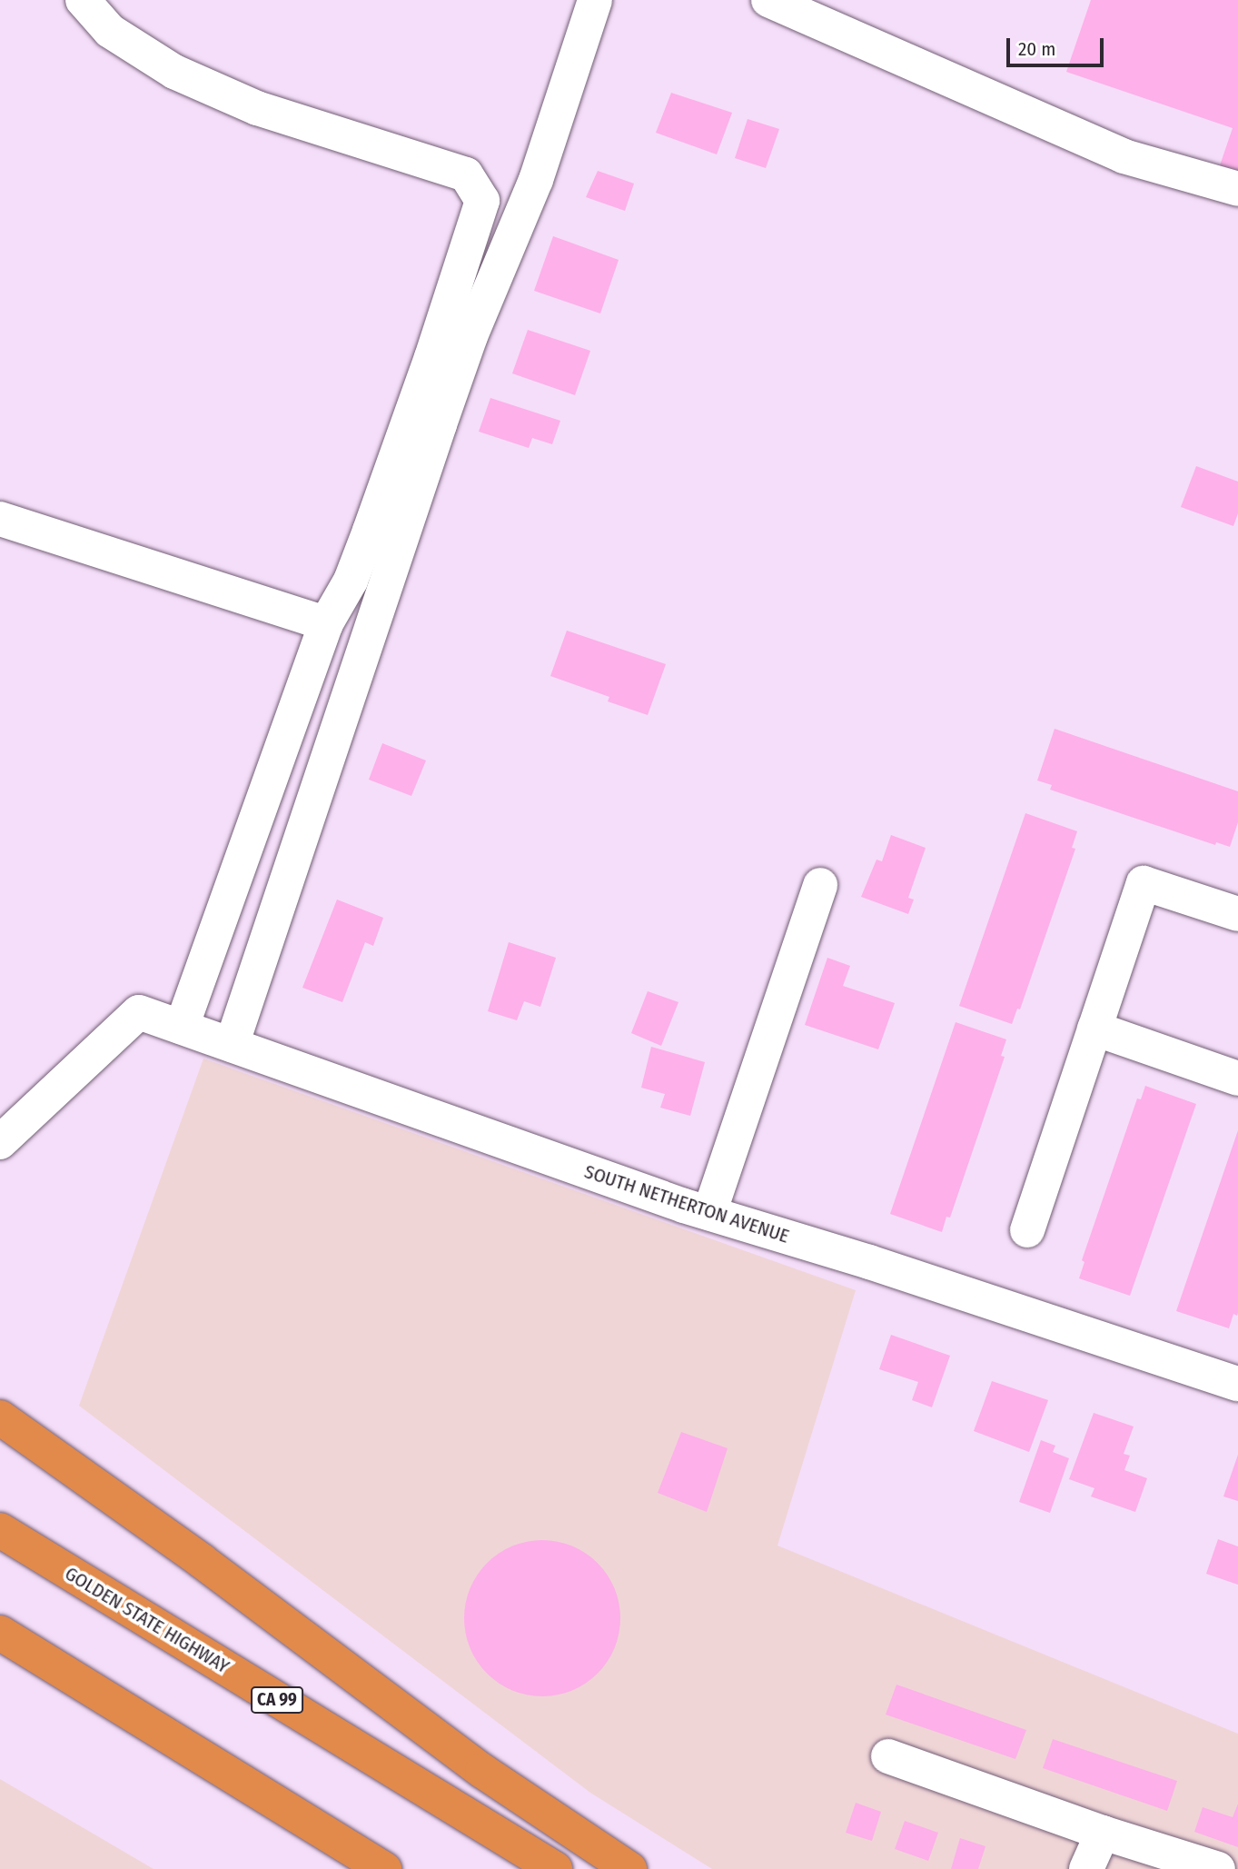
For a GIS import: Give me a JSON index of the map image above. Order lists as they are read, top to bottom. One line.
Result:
{"streets":{"highway":["GOLDEN STATE HIGHWAY","CA 99"],"street":["SOUTH NETHERTON AVENUE"]},"scale_bar":"20 m"}
